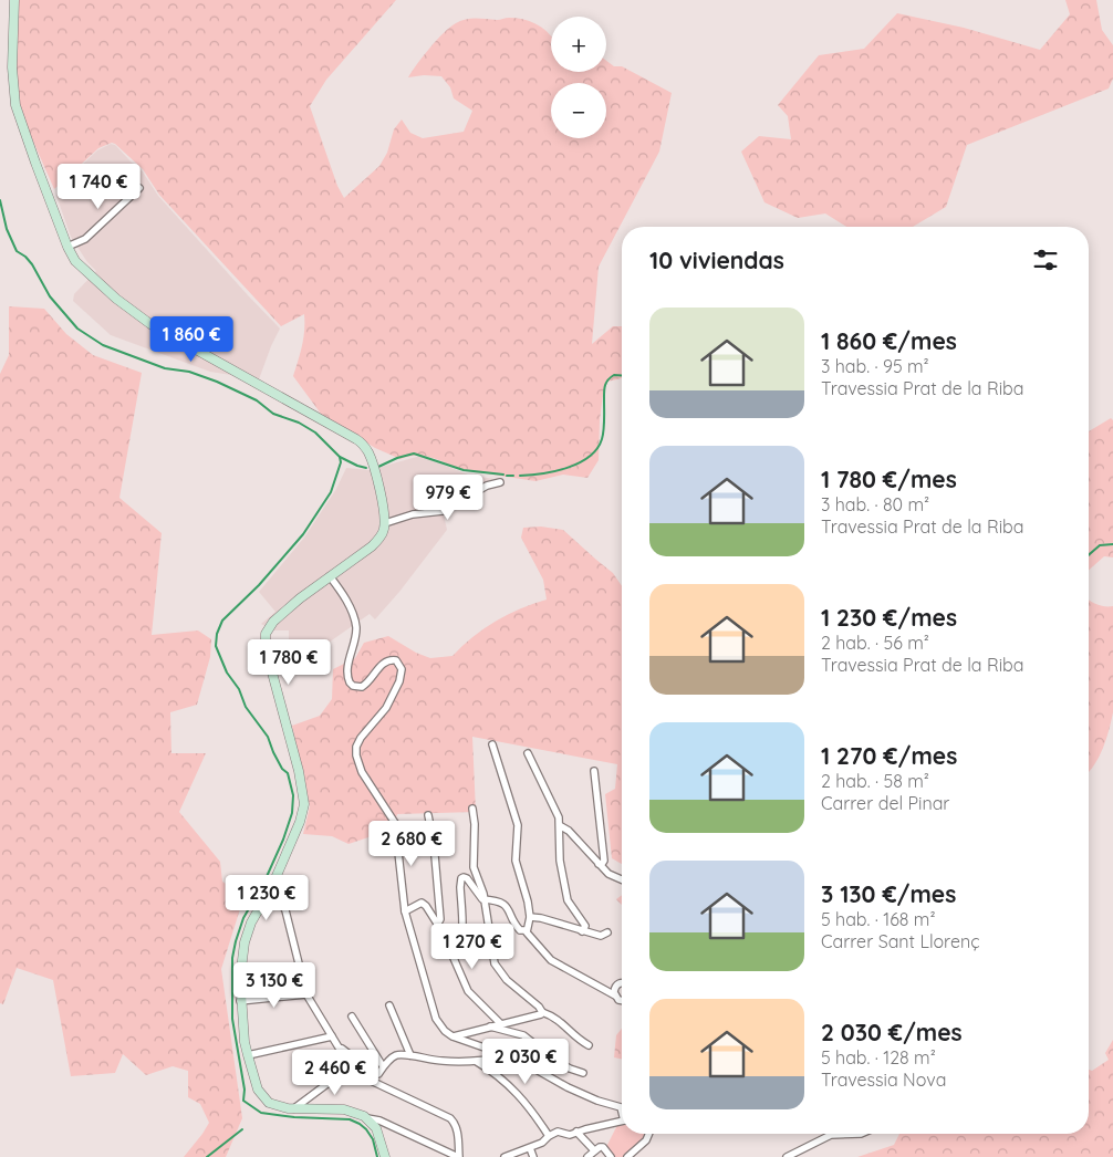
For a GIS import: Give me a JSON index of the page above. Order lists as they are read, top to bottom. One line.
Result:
{"page":{"map_buttons":["+","−"],"price":["1 740 €","1 860 €","979 €","1 780 €","2 680 €","1 230 €","1 270 €","3 130 €","2 030 €","2 460 €"],"heading":"10 viviendas","list":[{"name":"1 860 €/mes","note":"3 hab. · 95 m² · Travessia Prat de la Riba"},{"name":"1 780 €/mes","note":"3 hab. · 80 m² · Travessia Prat de la Riba"},{"name":"1 230 €/mes","note":"2 hab. · 56 m² · Travessia Prat de la Riba"},{"name":"1 270 €/mes","note":"2 hab. · 58 m² · Carrer del Pinar"},{"name":"3 130 €/mes","note":"5 hab. · 168 m² · Carrer Sant Llorenç"},{"name":"2 030 €/mes","note":"5 hab. · 128 m² · Travessia Nova"}]}}
